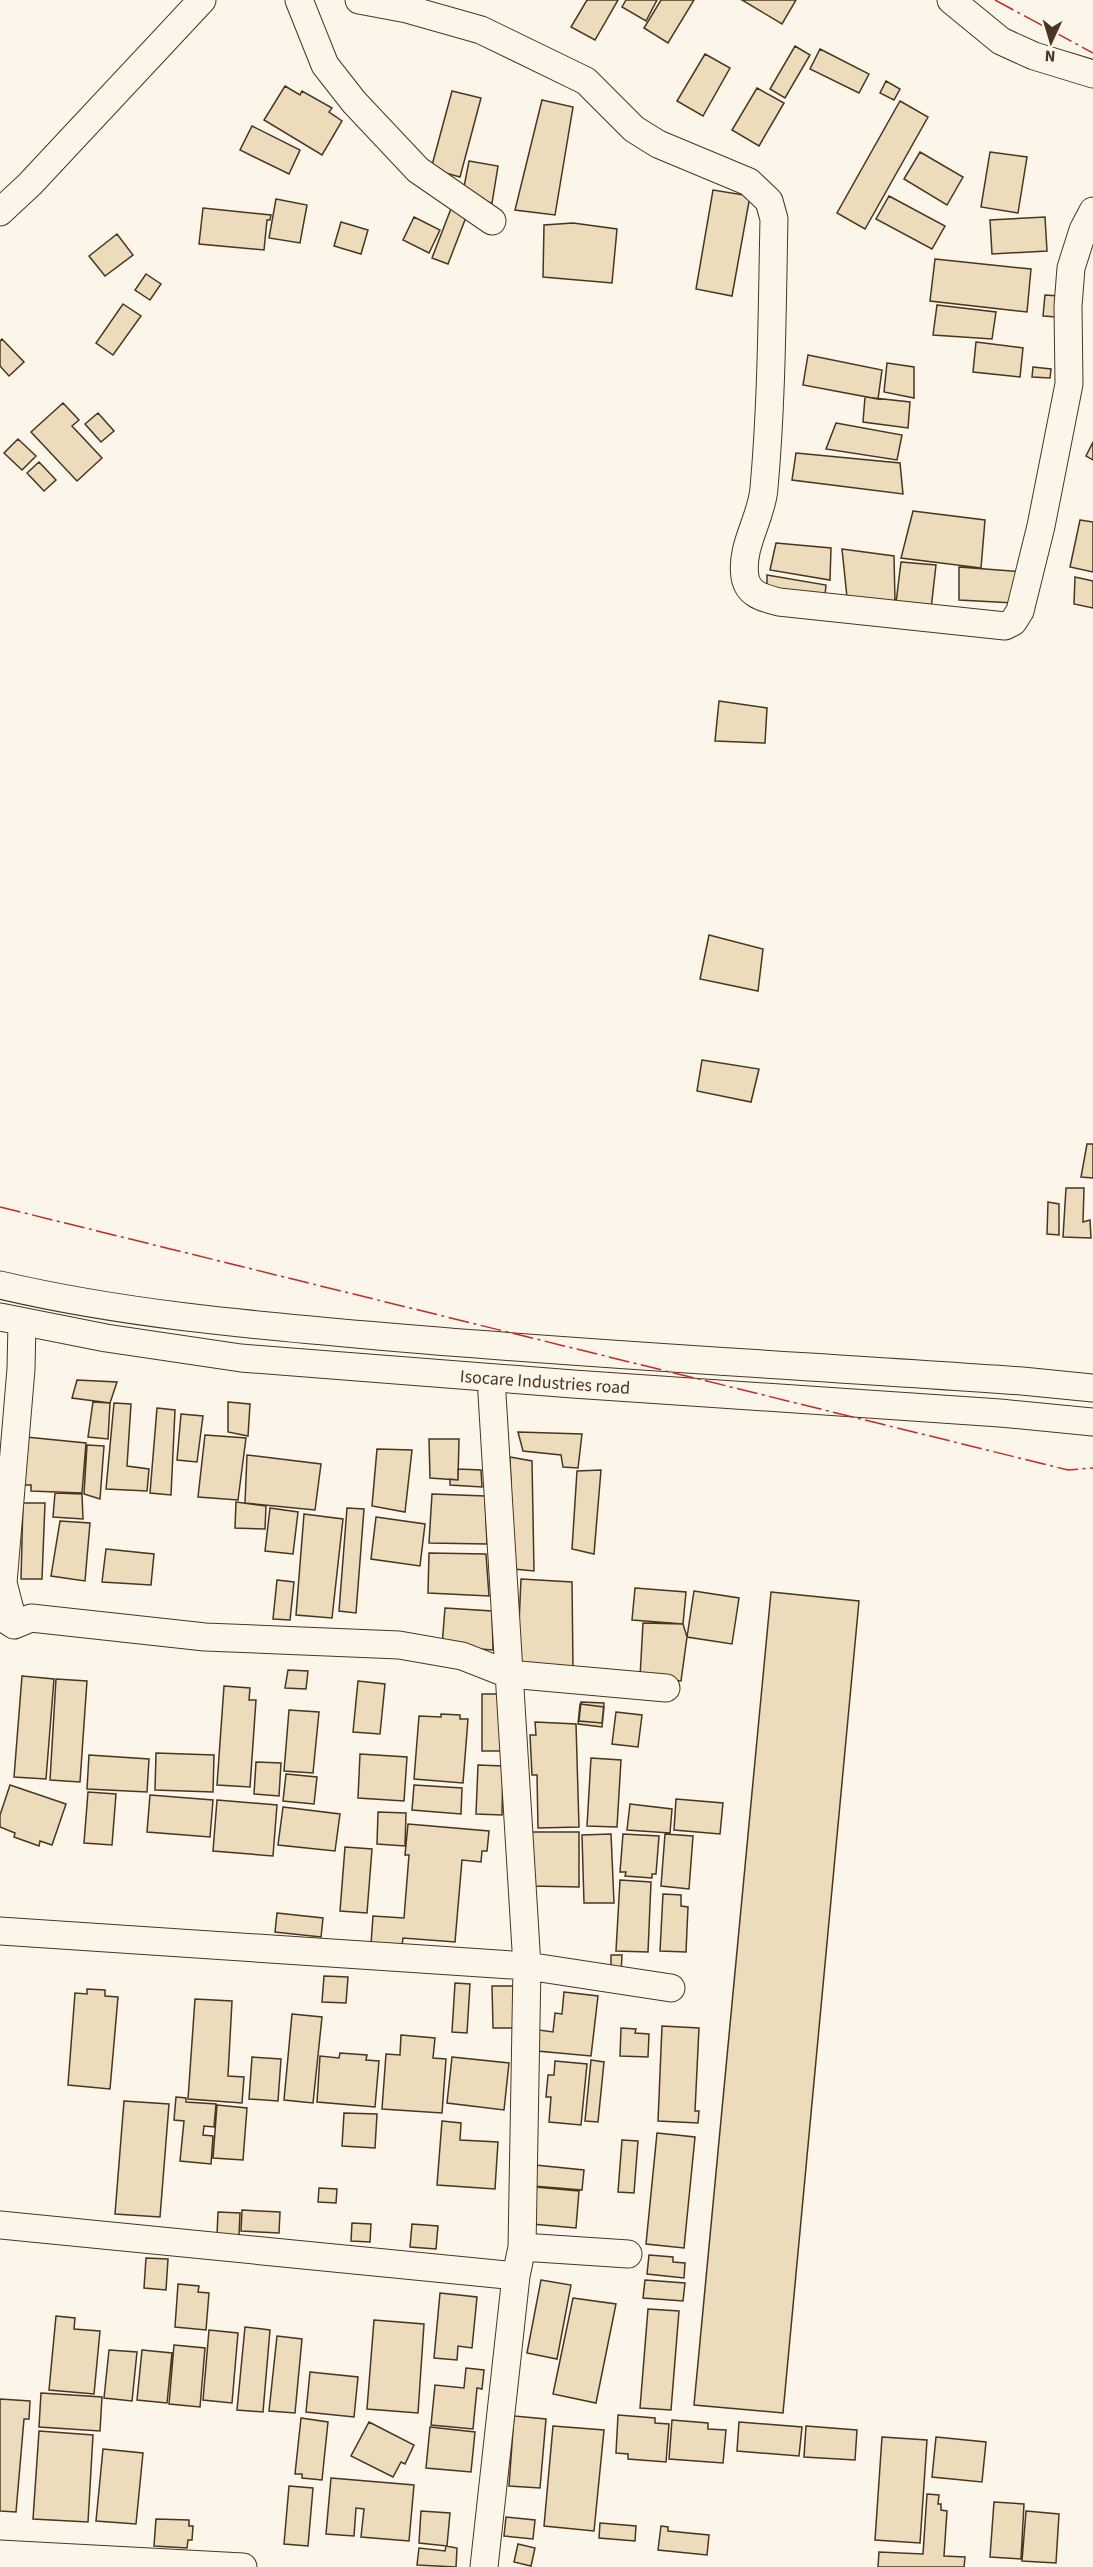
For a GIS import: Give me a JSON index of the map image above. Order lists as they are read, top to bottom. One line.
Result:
{"streets":{"street":["Isocare Industries road"]},"north":"bottom"}
